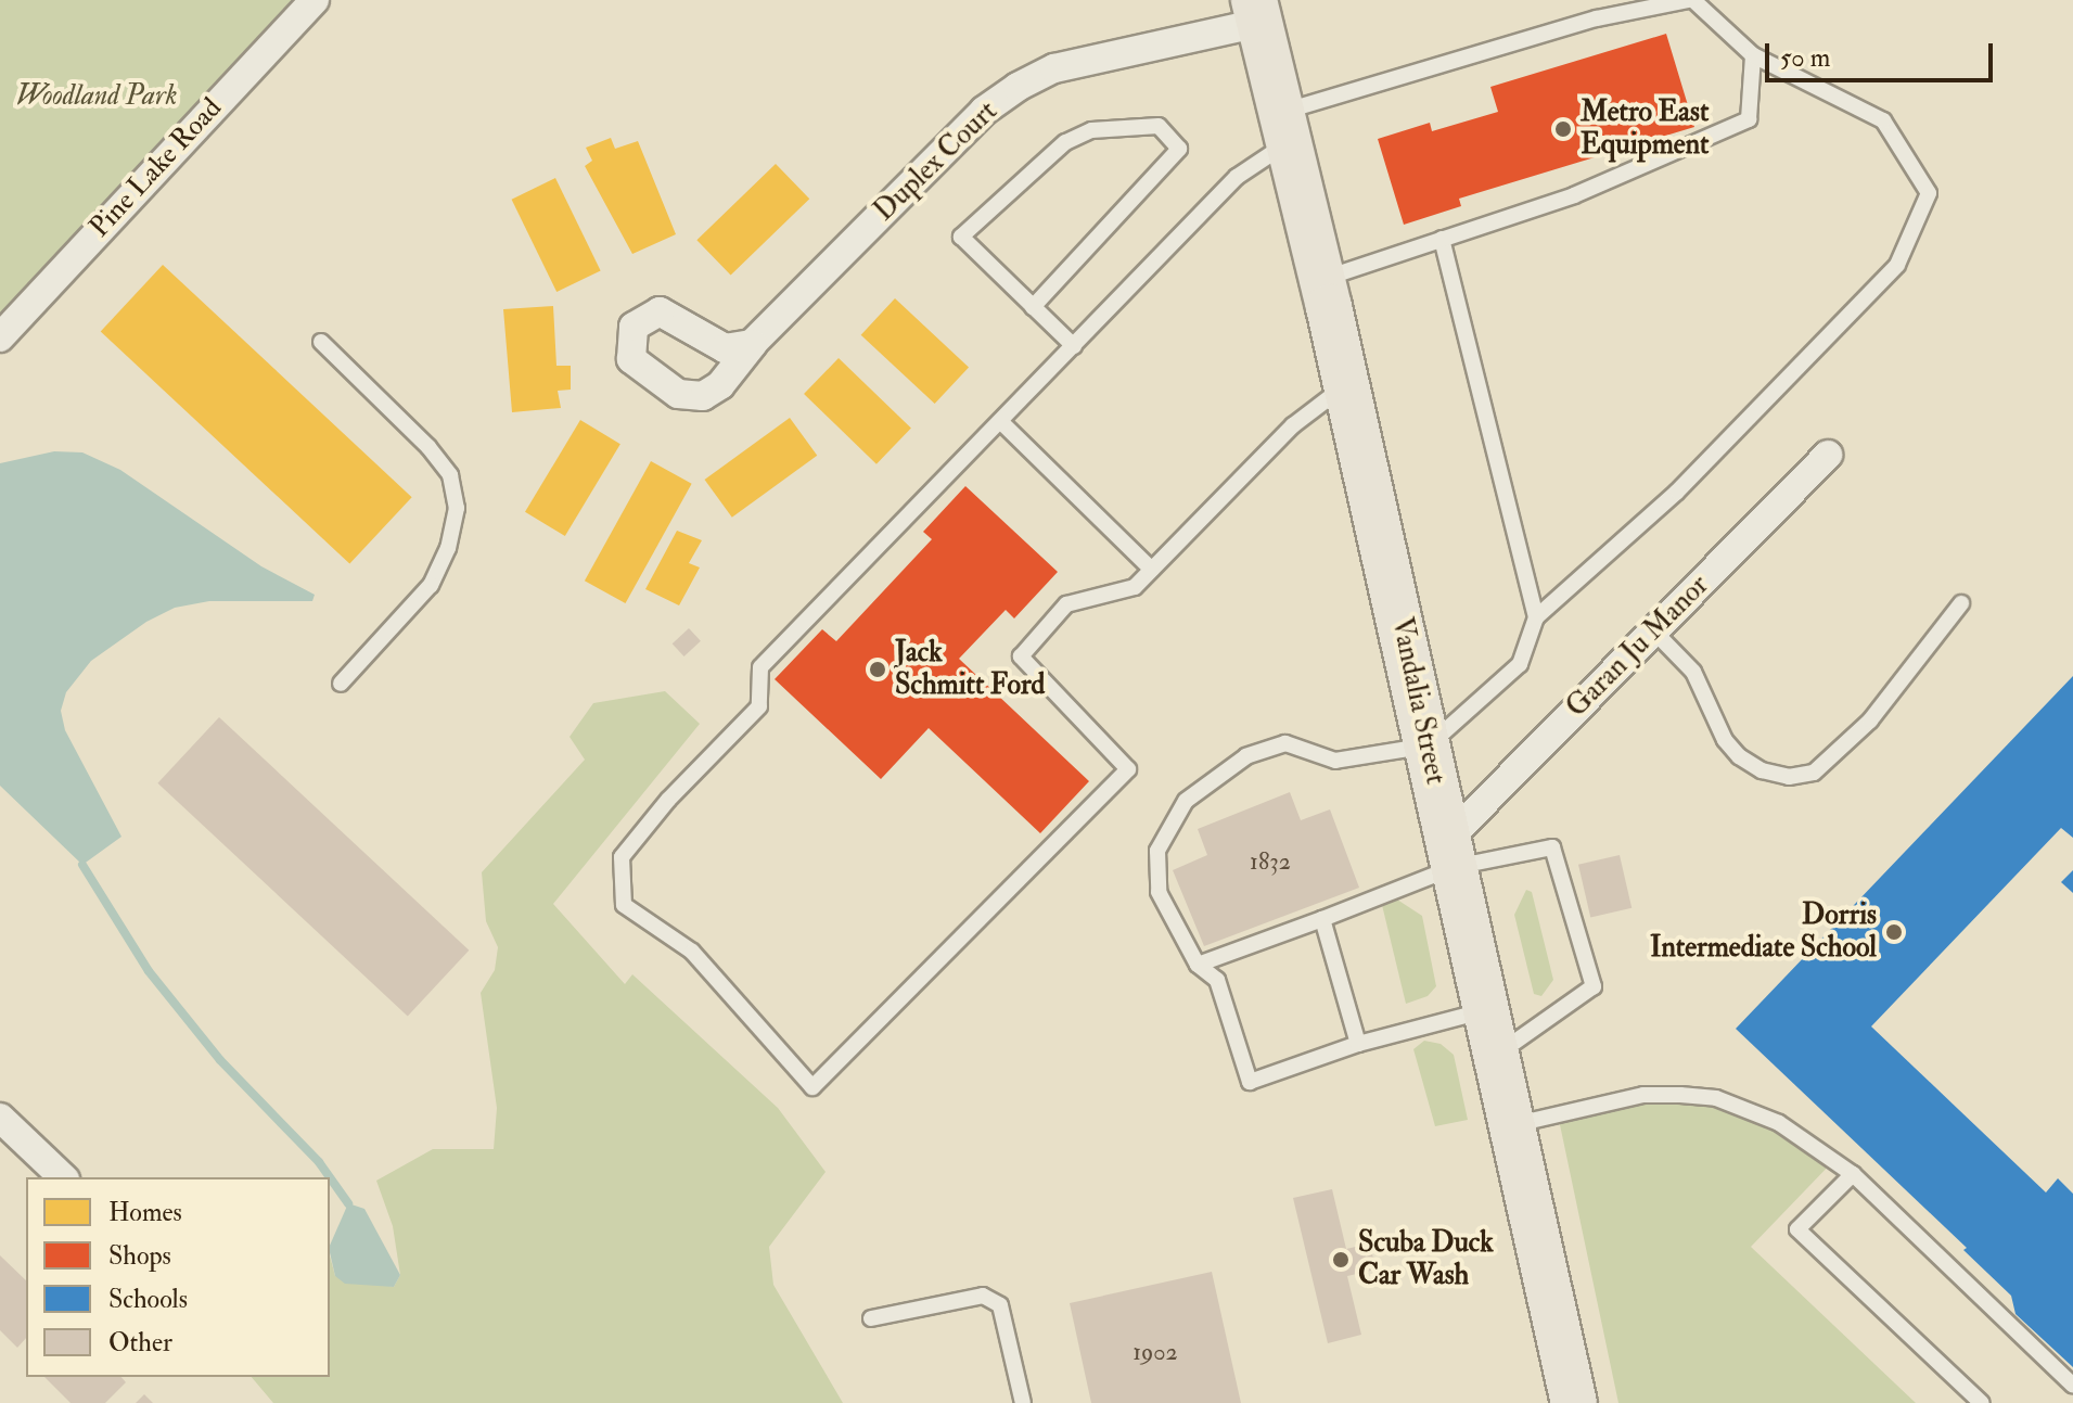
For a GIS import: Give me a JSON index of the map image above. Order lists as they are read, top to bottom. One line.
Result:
{"streets":{"main road":["Vandalia Street"],"street":["Duplex Court","Pine Lake Road","Garan Ju Manor"]},"crossings":[["Duplex Court","Vandalia Street"],["Garan Ju Manor","Vandalia Street"]],"parks":["Woodland Park"],"places":["Metro East Equipment","Jack Schmitt Ford","Dorris Intermediate School","Scuba Duck Car Wash"],"house_numbers":["1832","1902"],"legend":["Homes","Shops","Schools","Other"],"scale_bar":"50 m"}
